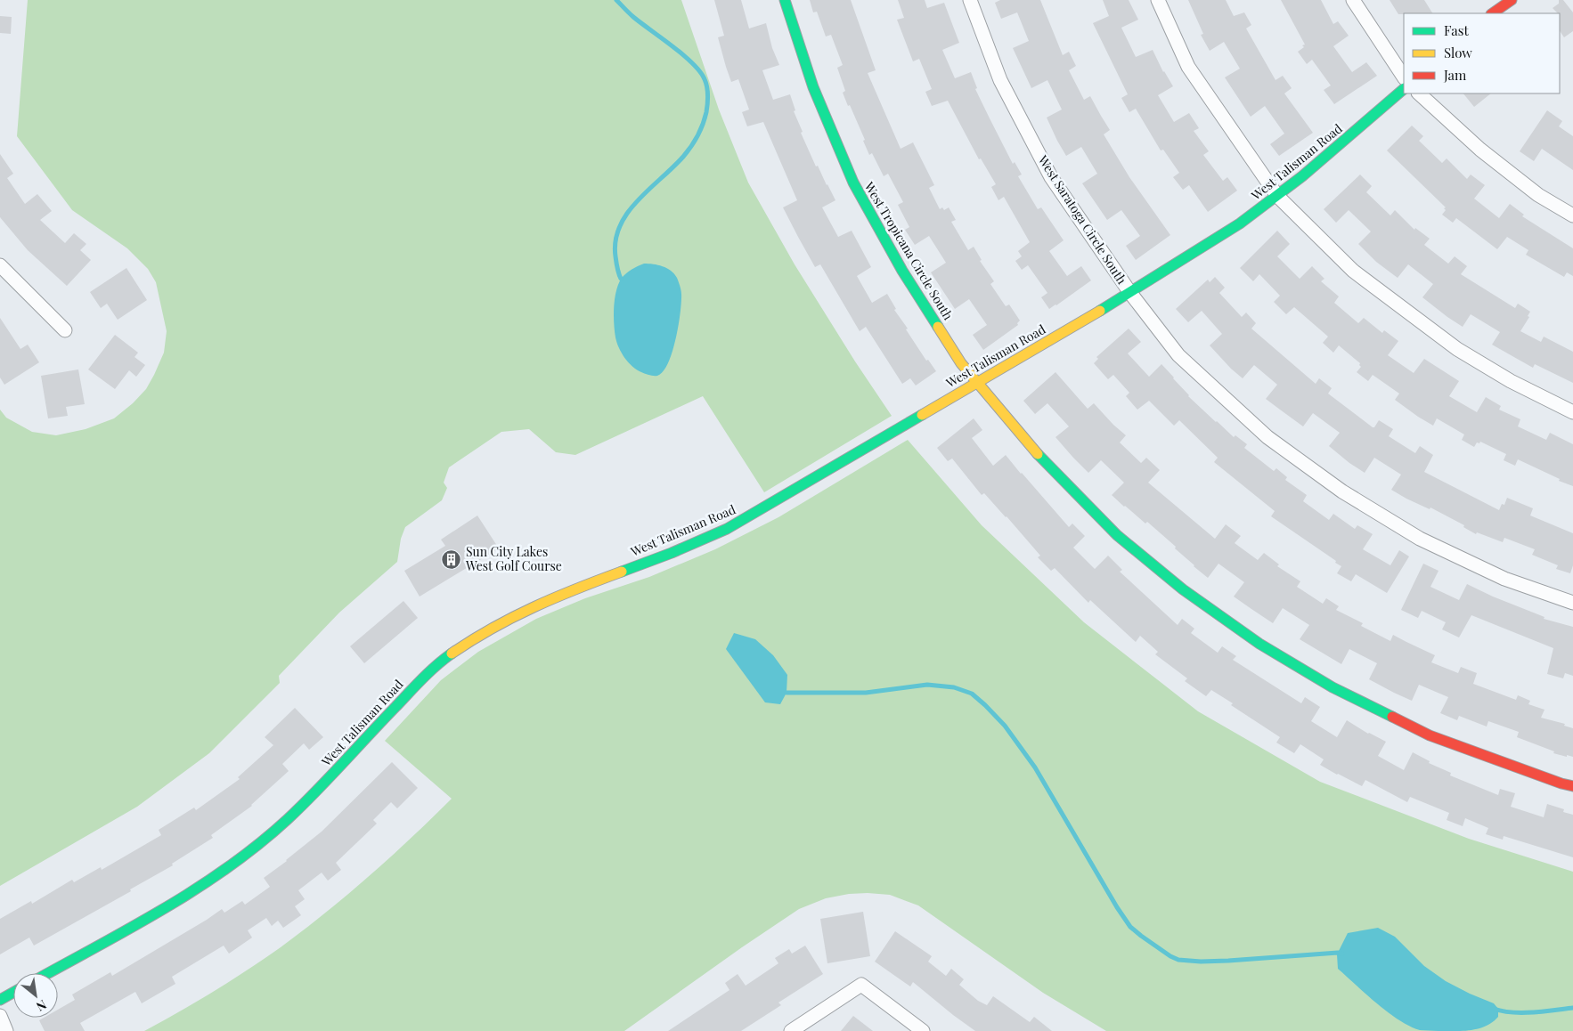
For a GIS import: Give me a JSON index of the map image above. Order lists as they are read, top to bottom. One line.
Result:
{"streets":{"street":["West Talisman Road","West Saratoga Circle South","West Tropicana Circle South"]},"crossings":[["West Talisman Road","West Saratoga Circle South"],["West Talisman Road","West Tropicana Circle South"]],"places":{"building":["Sun City Lakes West Golf Course"]},"legend":["Fast","Slow","Jam"],"north":"bottom right"}
